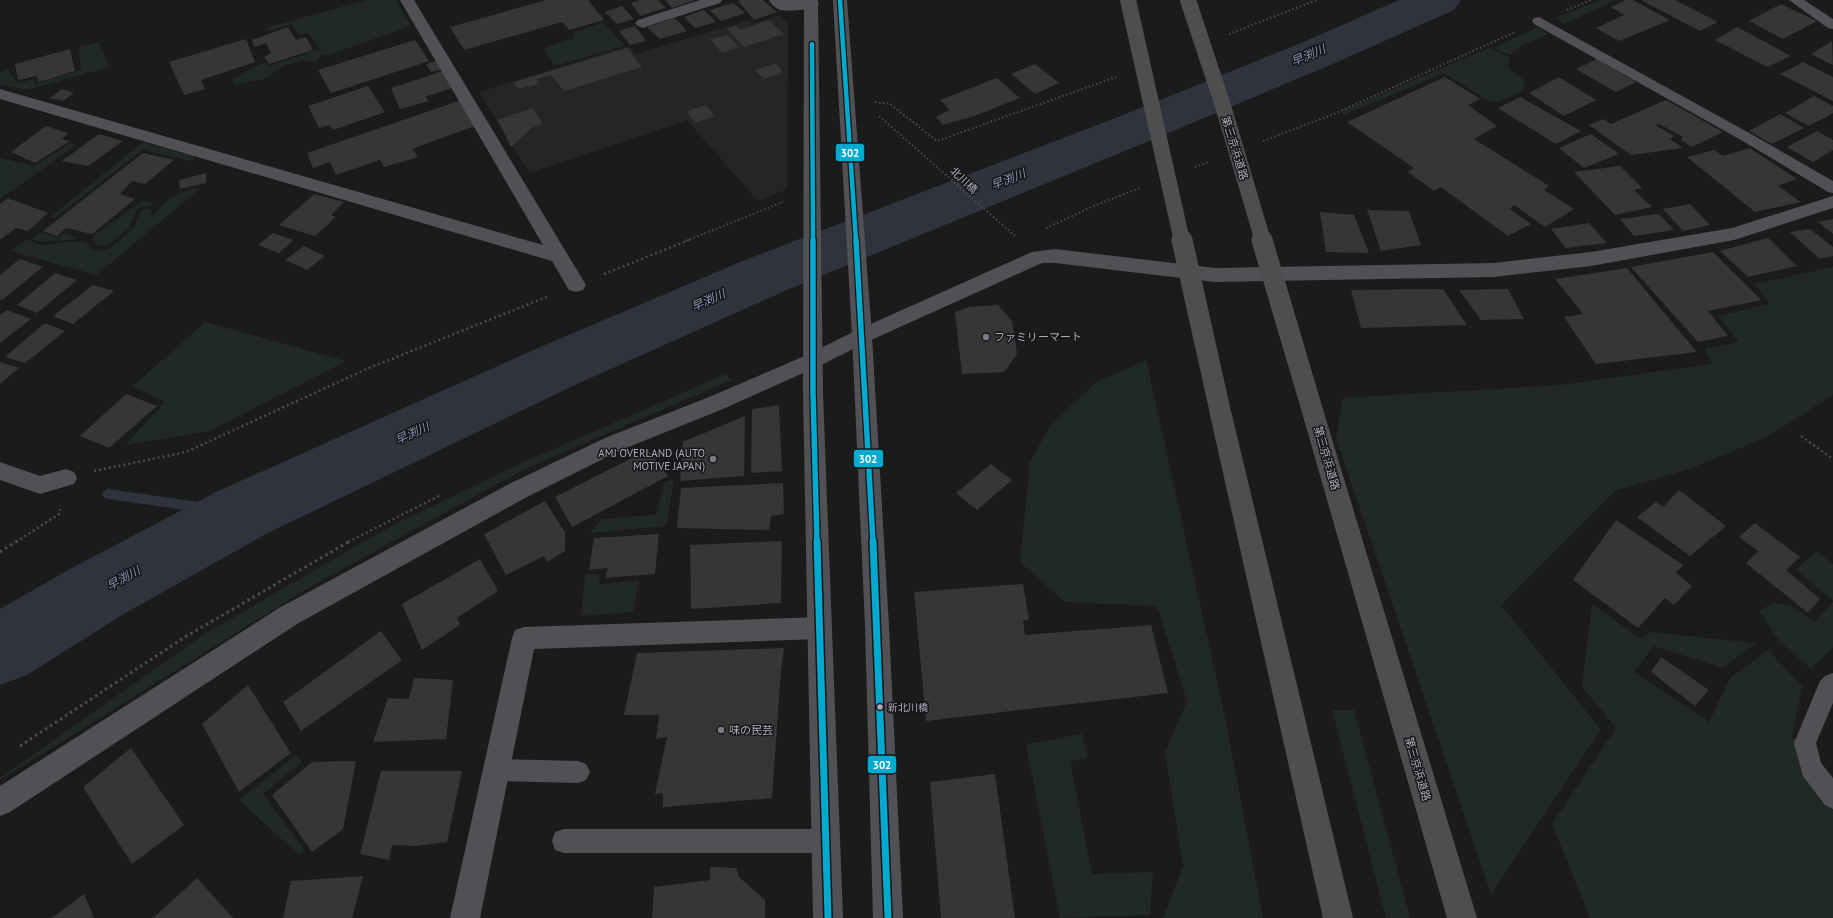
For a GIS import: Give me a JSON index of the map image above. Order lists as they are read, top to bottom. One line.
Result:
{"streets":{"highway":["第三京浜道路"],"path":["北川橋"]},"water":["早渕川"],"places":["ファミリーマート","AMJ OVERLAND (AUTO MOTIVE JAPAN)","新北川橋","味の民芸"],"lines":["transit line 302"]}
